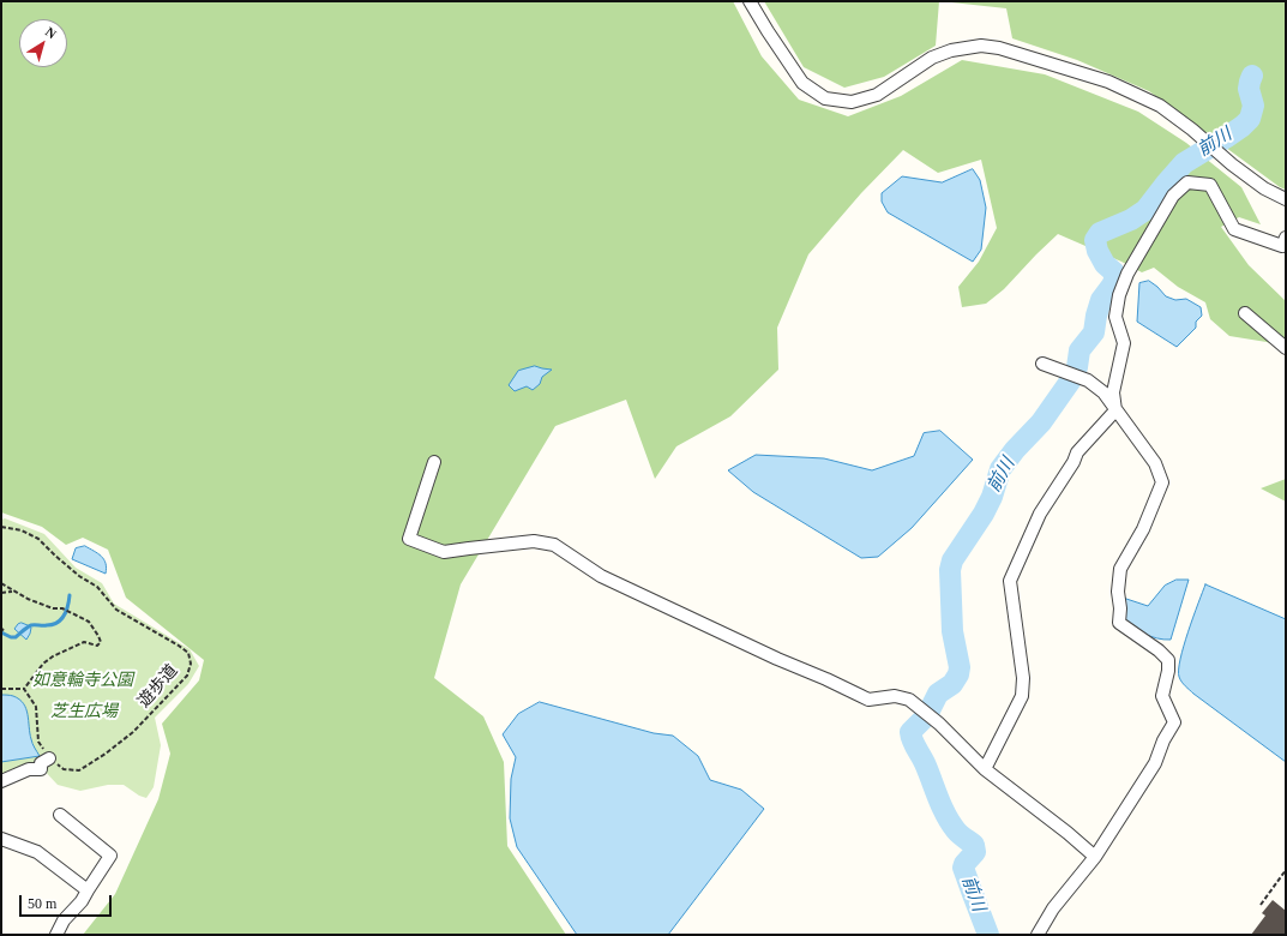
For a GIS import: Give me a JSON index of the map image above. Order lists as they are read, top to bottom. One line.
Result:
{"streets":{"path":["遊歩道"]},"water":["前川"],"parks":["如意輪寺公園","芝生広場"],"scale_bar":"50 m","north":"top right"}
